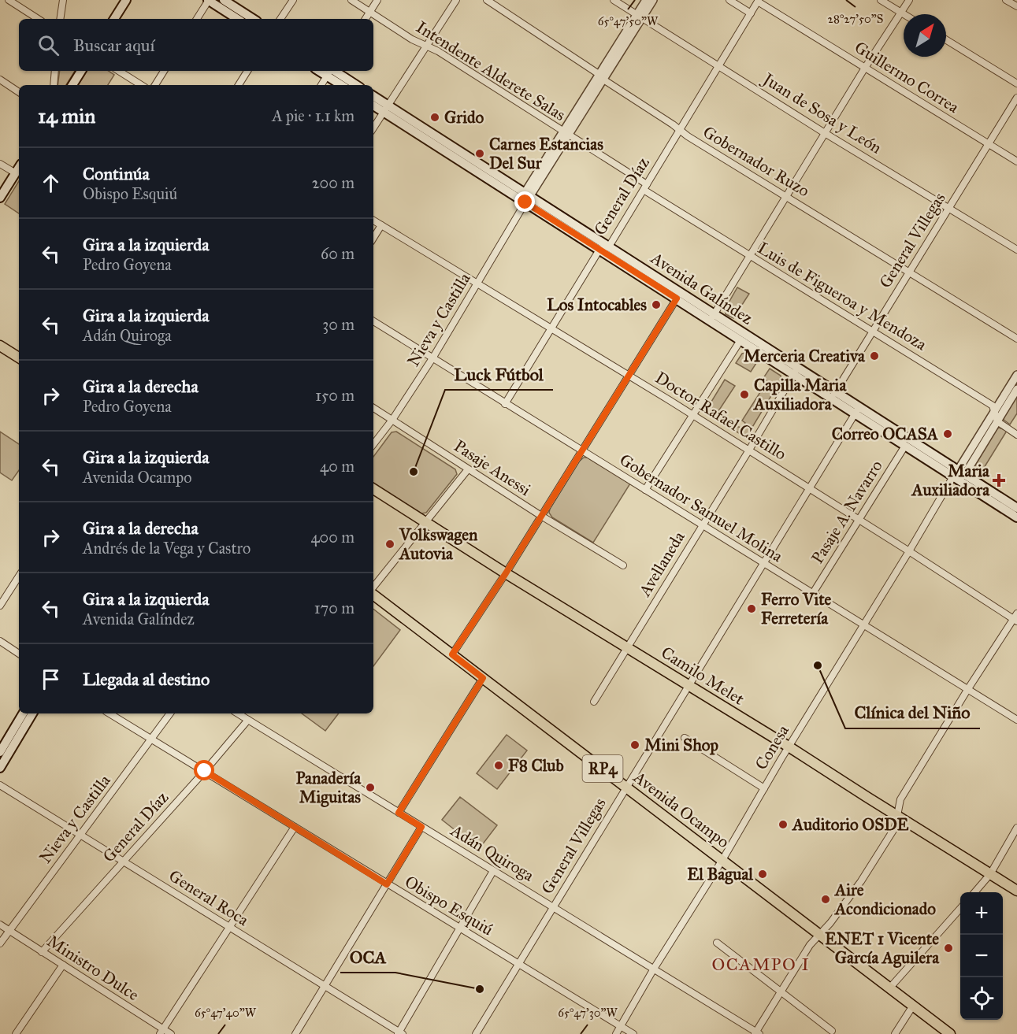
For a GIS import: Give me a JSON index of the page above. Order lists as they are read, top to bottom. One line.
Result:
{"streets":{"main road":["Avenida Galíndez","Camilo Melet","RP4","Avenida Ocampo"],"street":["Intendente Alderete Salas","Guillermo Correa","Juan de Sosa y León","Gobernador Ruzo","General Díaz","General Villegas","Luis de Figueroa y Mendoza","Nieva y Castilla","Doctor Rafael Castillo","Pasaje Anessi","Gobernador Samuel Molina","Pasaje A. Navarro","Avellaneda","Conesa","Adán Quiroga","General Roca","Obispo Esquiú","Ministro Dulce"]},"crossings":[["Intendente Alderete Salas","Luis de Figueroa y Mendoza"],["Guillermo Correa","General Díaz"],["Guillermo Correa","General Villegas"],["Juan de Sosa y León","General Díaz"],["Juan de Sosa y León","General Villegas"],["Gobernador Ruzo","General Díaz"],["Gobernador Ruzo","General Villegas"],["General Díaz","Avenida Galíndez"],["General Díaz","Luis de Figueroa y Mendoza"],["General Díaz","Doctor Rafael Castillo"],["General Díaz","Gobernador Samuel Molina"],["General Díaz","Adán Quiroga"],["General Díaz","General Roca"],["General Díaz","Obispo Esquiú"],["General Díaz","Ministro Dulce"],["General Villegas","Avenida Galíndez"],["General Villegas","Luis de Figueroa y Mendoza"],["General Villegas","Doctor Rafael Castillo"],["General Villegas","Gobernador Samuel Molina"],["General Villegas","Camilo Melet"],["General Villegas","Avenida Ocampo"],["General Villegas","Adán Quiroga"],["General Villegas","Obispo Esquiú"],["Avenida Galíndez","Nieva y Castilla"],["Avenida Galíndez","Pasaje A. Navarro"],["Avenida Galíndez","Avellaneda"],["Avenida Galíndez","Conesa"],["Nieva y Castilla","Doctor Rafael Castillo"],["Nieva y Castilla","Pasaje Anessi"],["Nieva y Castilla","Gobernador Samuel Molina"],["Nieva y Castilla","General Roca"],["Nieva y Castilla","Obispo Esquiú"],["Nieva y Castilla","Ministro Dulce"],["Doctor Rafael Castillo","Pasaje A. Navarro"],["Doctor Rafael Castillo","Avellaneda"],["Doctor Rafael Castillo","Conesa"],["Gobernador Samuel Molina","Pasaje A. Navarro"],["Gobernador Samuel Molina","Avellaneda"],["Gobernador Samuel Molina","Conesa"],["Avellaneda","Camilo Melet"],["Camilo Melet","Conesa"],["Conesa","Avenida Ocampo"],["Conesa","Adán Quiroga"],["Conesa","Obispo Esquiú"]],"districts":["OCAMPO I"],"places":{"other":["Grido","Carnes Estancias Del Sur","Los Intocables","Merceria Creativa","Capilla Maria Auxiliadora","Correo OCASA","Luck Fútbol","Volkswagen Autovia","Ferro Vite Ferretería","Clínica del Niño","Mini Shop","F8 Club","Panadería Miguitas","Auditorio OSDE","El Bagual","Aire Acondicionado","ENET 1 Vicente García Aguilera","OCA"],"health":["Maria Auxiliadora"]},"north":"top right","page":{"search":"Buscar aquí","heading":["14 min","A pie · 1.1 km"],"list":[["Continúa","Obispo Esquiú","200 m"],["Gira a la izquierda","Pedro Goyena","60 m"],["Gira a la izquierda","Adán Quiroga","30 m"],["Gira a la derecha","Pedro Goyena","150 m"],["Gira a la izquierda","Avenida Ocampo","40 m"],["Gira a la derecha","Andrés de la Vega y Castro","400 m"],["Gira a la izquierda","Avenida Galíndez","170 m"],"Llegada al destino"],"map_buttons":["+","−"]},"coordinates":["28°27'50\"S","65°47'50\"W","65°47'40\"W","65°47'30\"W"]}
